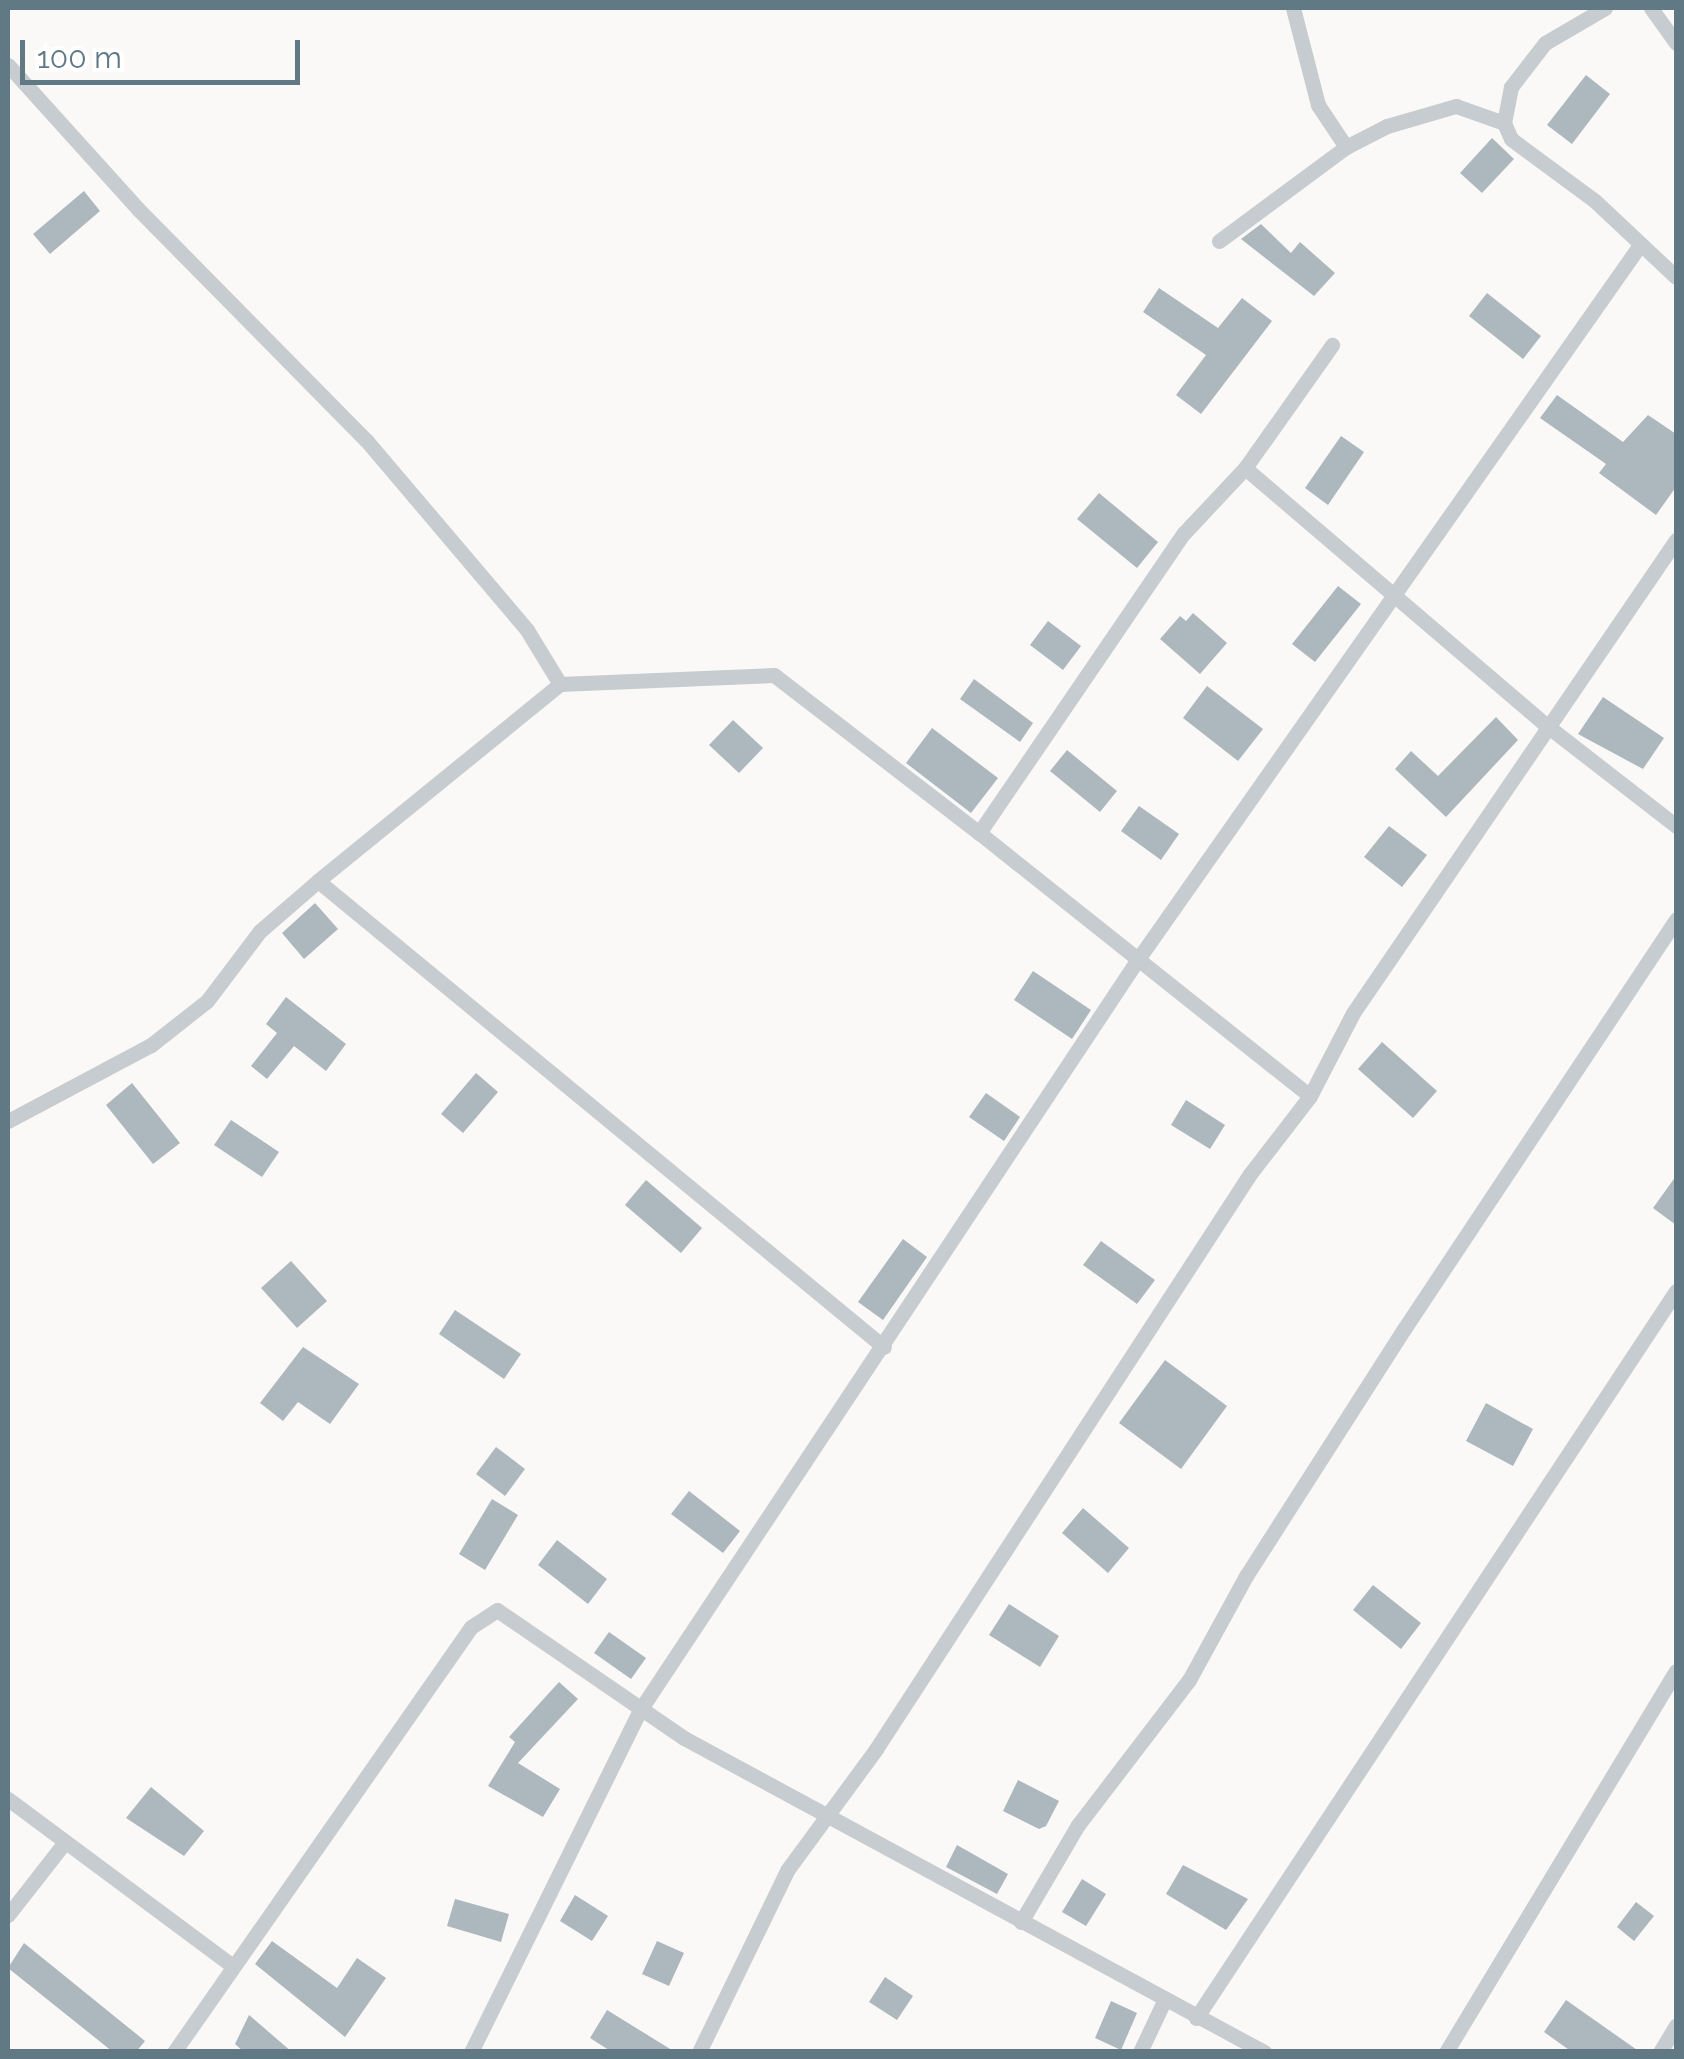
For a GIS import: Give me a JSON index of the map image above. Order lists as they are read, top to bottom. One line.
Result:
{"scale_bar":"100 m"}
